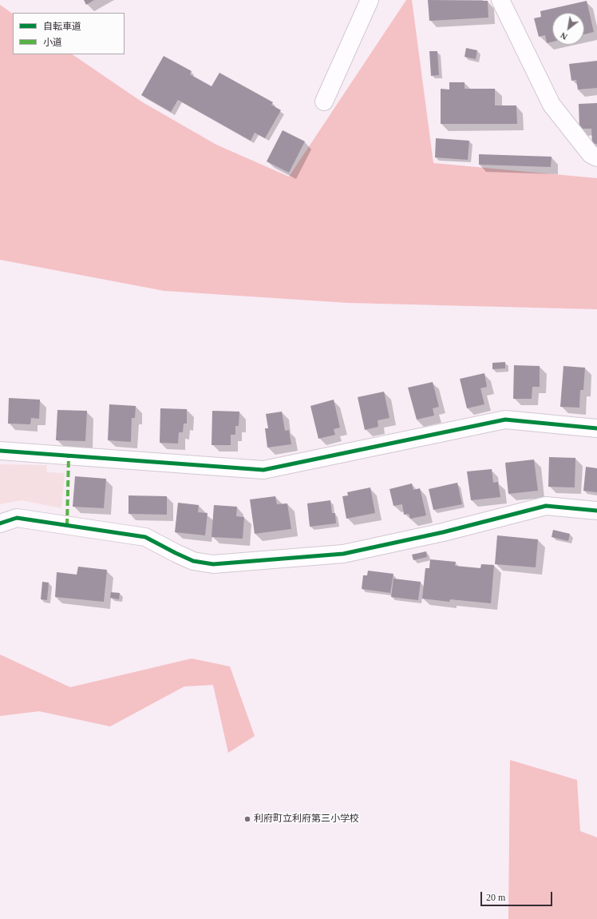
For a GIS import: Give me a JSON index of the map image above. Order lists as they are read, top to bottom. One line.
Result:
{"places":["利府町立利府第三小学校"],"legend":["自転車道","小道"],"scale_bar":"20 m","north":"bottom left"}
